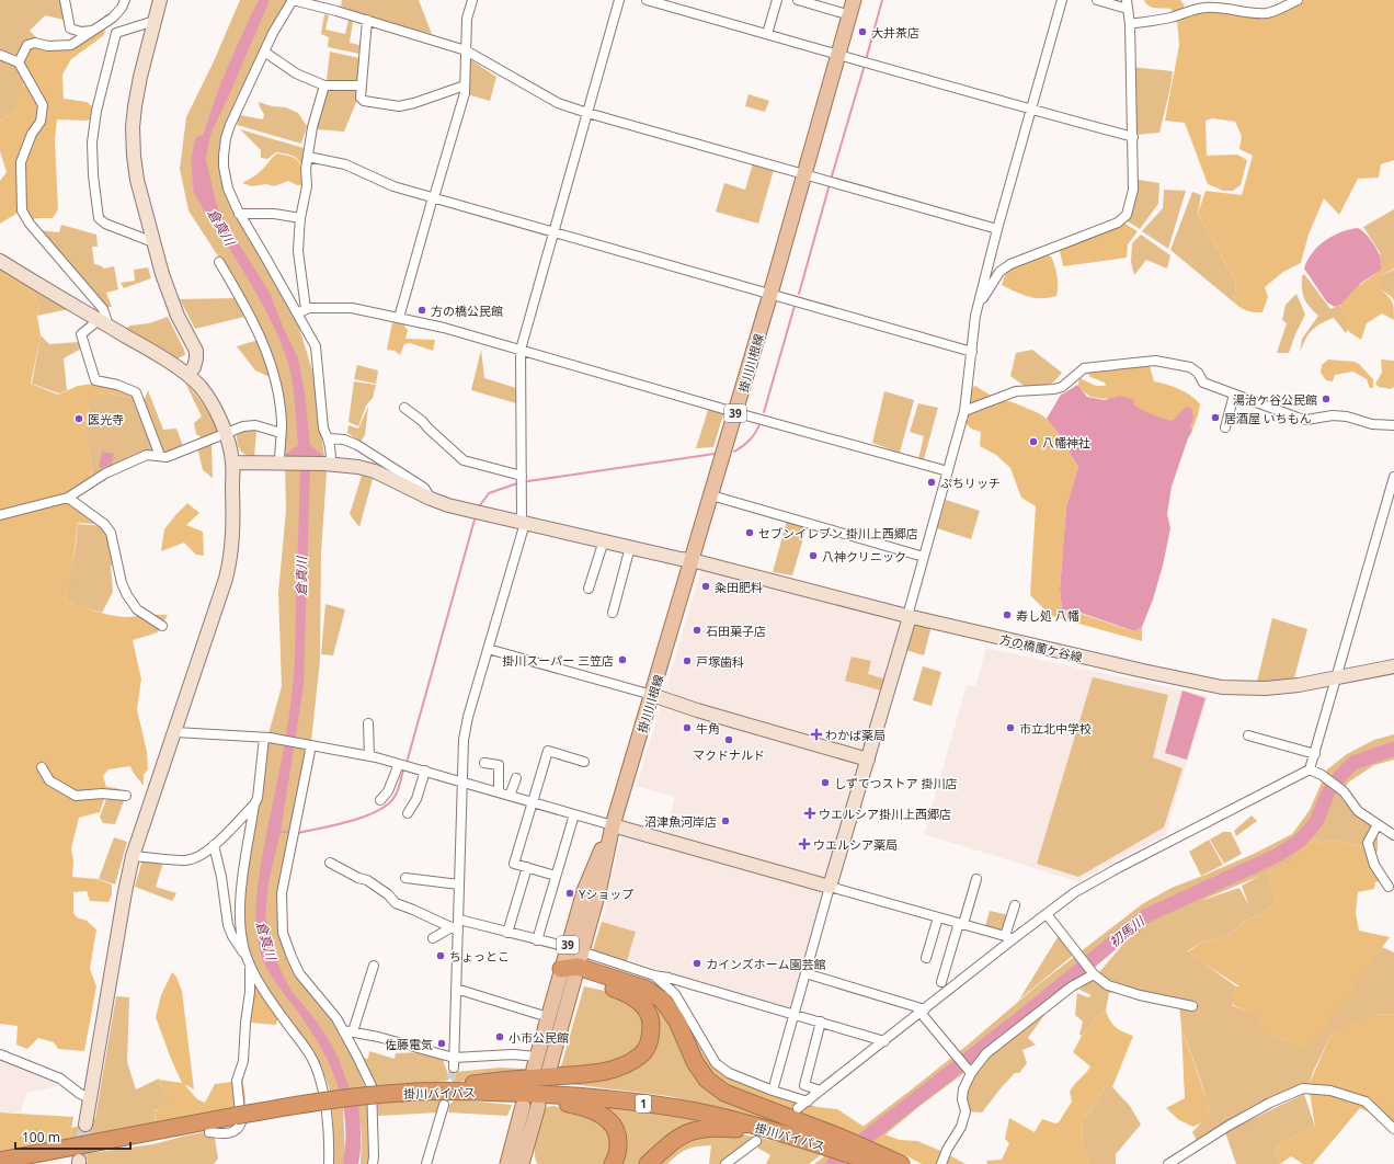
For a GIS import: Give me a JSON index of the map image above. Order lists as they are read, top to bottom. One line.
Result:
{"streets":{"highway":["掛川バイパス","1"],"main road":["掛川川根線","39"],"street":["方の橋薗ケ谷線"]},"crossings":[["掛川川根線","方の橋薗ケ谷線"]],"water":["倉真川","初馬川"],"places":{"other":["大井茶店","方の橋公民館","湯治ケ谷公民館","居酒屋 いちもん","医光寺","八幡神社","ぷちリッチ","セブンイレブン 掛川上西郷店","八神クリニック","粂田肥料","寿し処 八幡","石田菓子店","掛川スーパー 三笠店","戸塚歯科","牛角","市立北中学校","マクドナルド","しずてつストア 掛川店","沼津魚河岸店","Yショップ","ちょっとこ","カインズホーム園芸館","小市公民館","佐藤電気"],"health":["わかば薬局","ウエルシア掛川上西郷店","ウエルシア薬局"]},"scale_bar":"100 m"}
